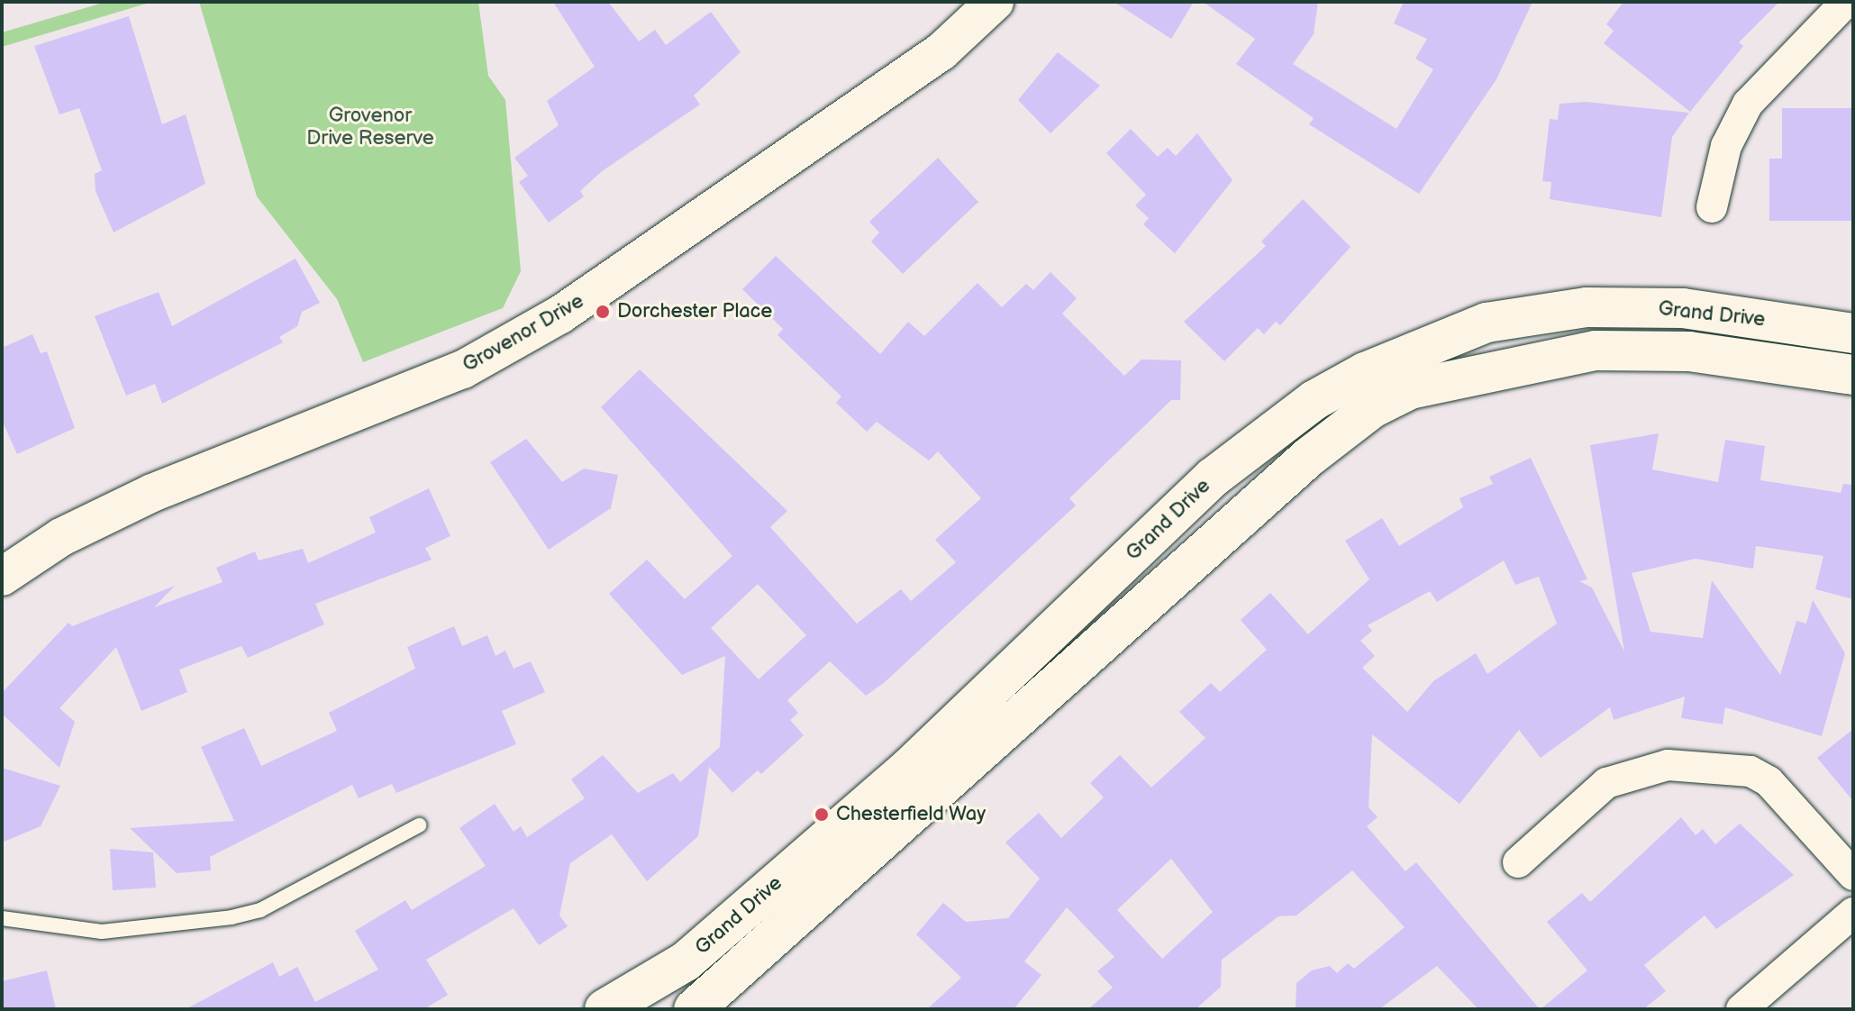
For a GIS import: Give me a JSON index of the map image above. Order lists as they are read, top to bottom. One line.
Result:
{"streets":{"main road":["Grand Drive"],"street":["Grovenor Drive"]},"parks":["Grovenor Drive Reserve"],"places":["Dorchester Place","Chesterfield Way"]}
